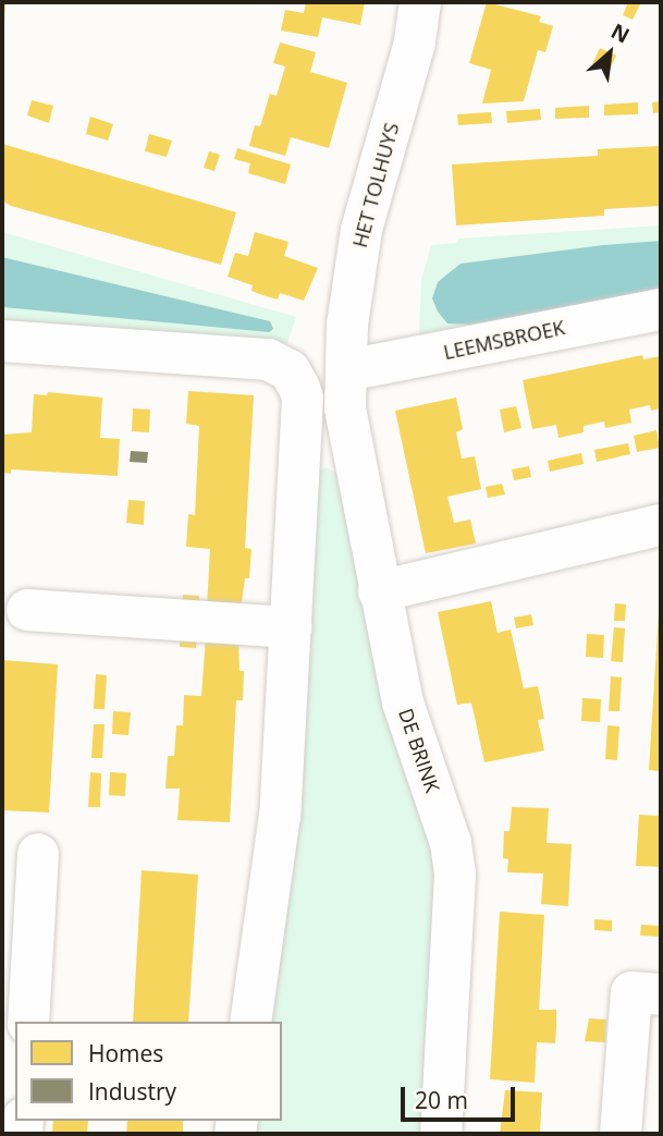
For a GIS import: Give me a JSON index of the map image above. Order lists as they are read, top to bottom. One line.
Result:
{"streets":{"street":["HET TOLHUYS","LEEMSBROEK","DE BRINK"]},"crossings":[["HET TOLHUYS","LEEMSBROEK"],["HET TOLHUYS","DE BRINK"],["LEEMSBROEK","DE BRINK"]],"legend":["Homes","Industry"],"scale_bar":"20 m","north":"top right"}
